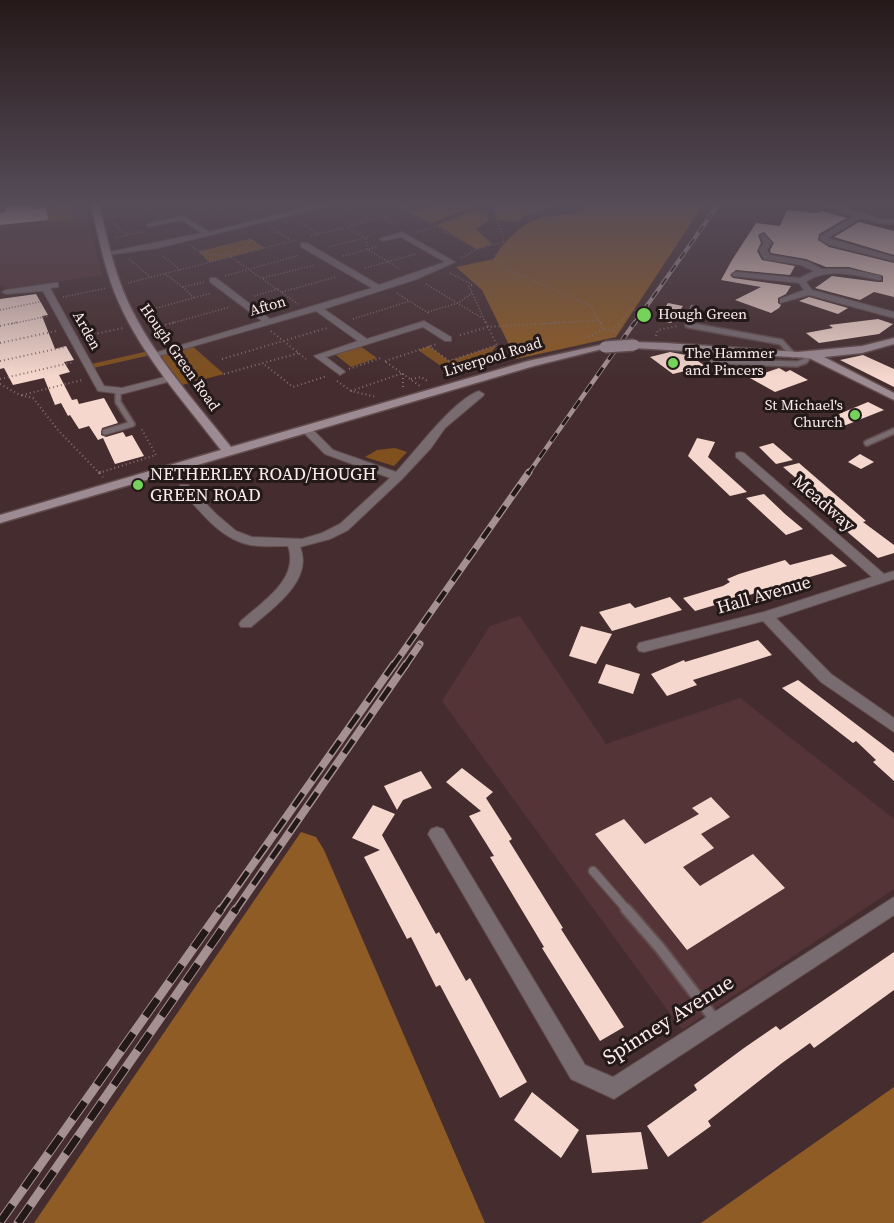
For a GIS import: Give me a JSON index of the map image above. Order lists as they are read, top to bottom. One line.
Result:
{"streets":{"main road":["Hough Green Road","Liverpool Road"],"street":["Afton","Arden","Meadway","Hall Avenue","Spinney Avenue"]},"crossings":[["Afton","Hough Green Road"],["Hough Green Road","Liverpool Road"],["Meadway","Hall Avenue"]],"places":["Hough Green","The Hammer and Pincers","St Michael's Church","NETHERLEY ROAD/HOUGH GREEN ROAD"]}
